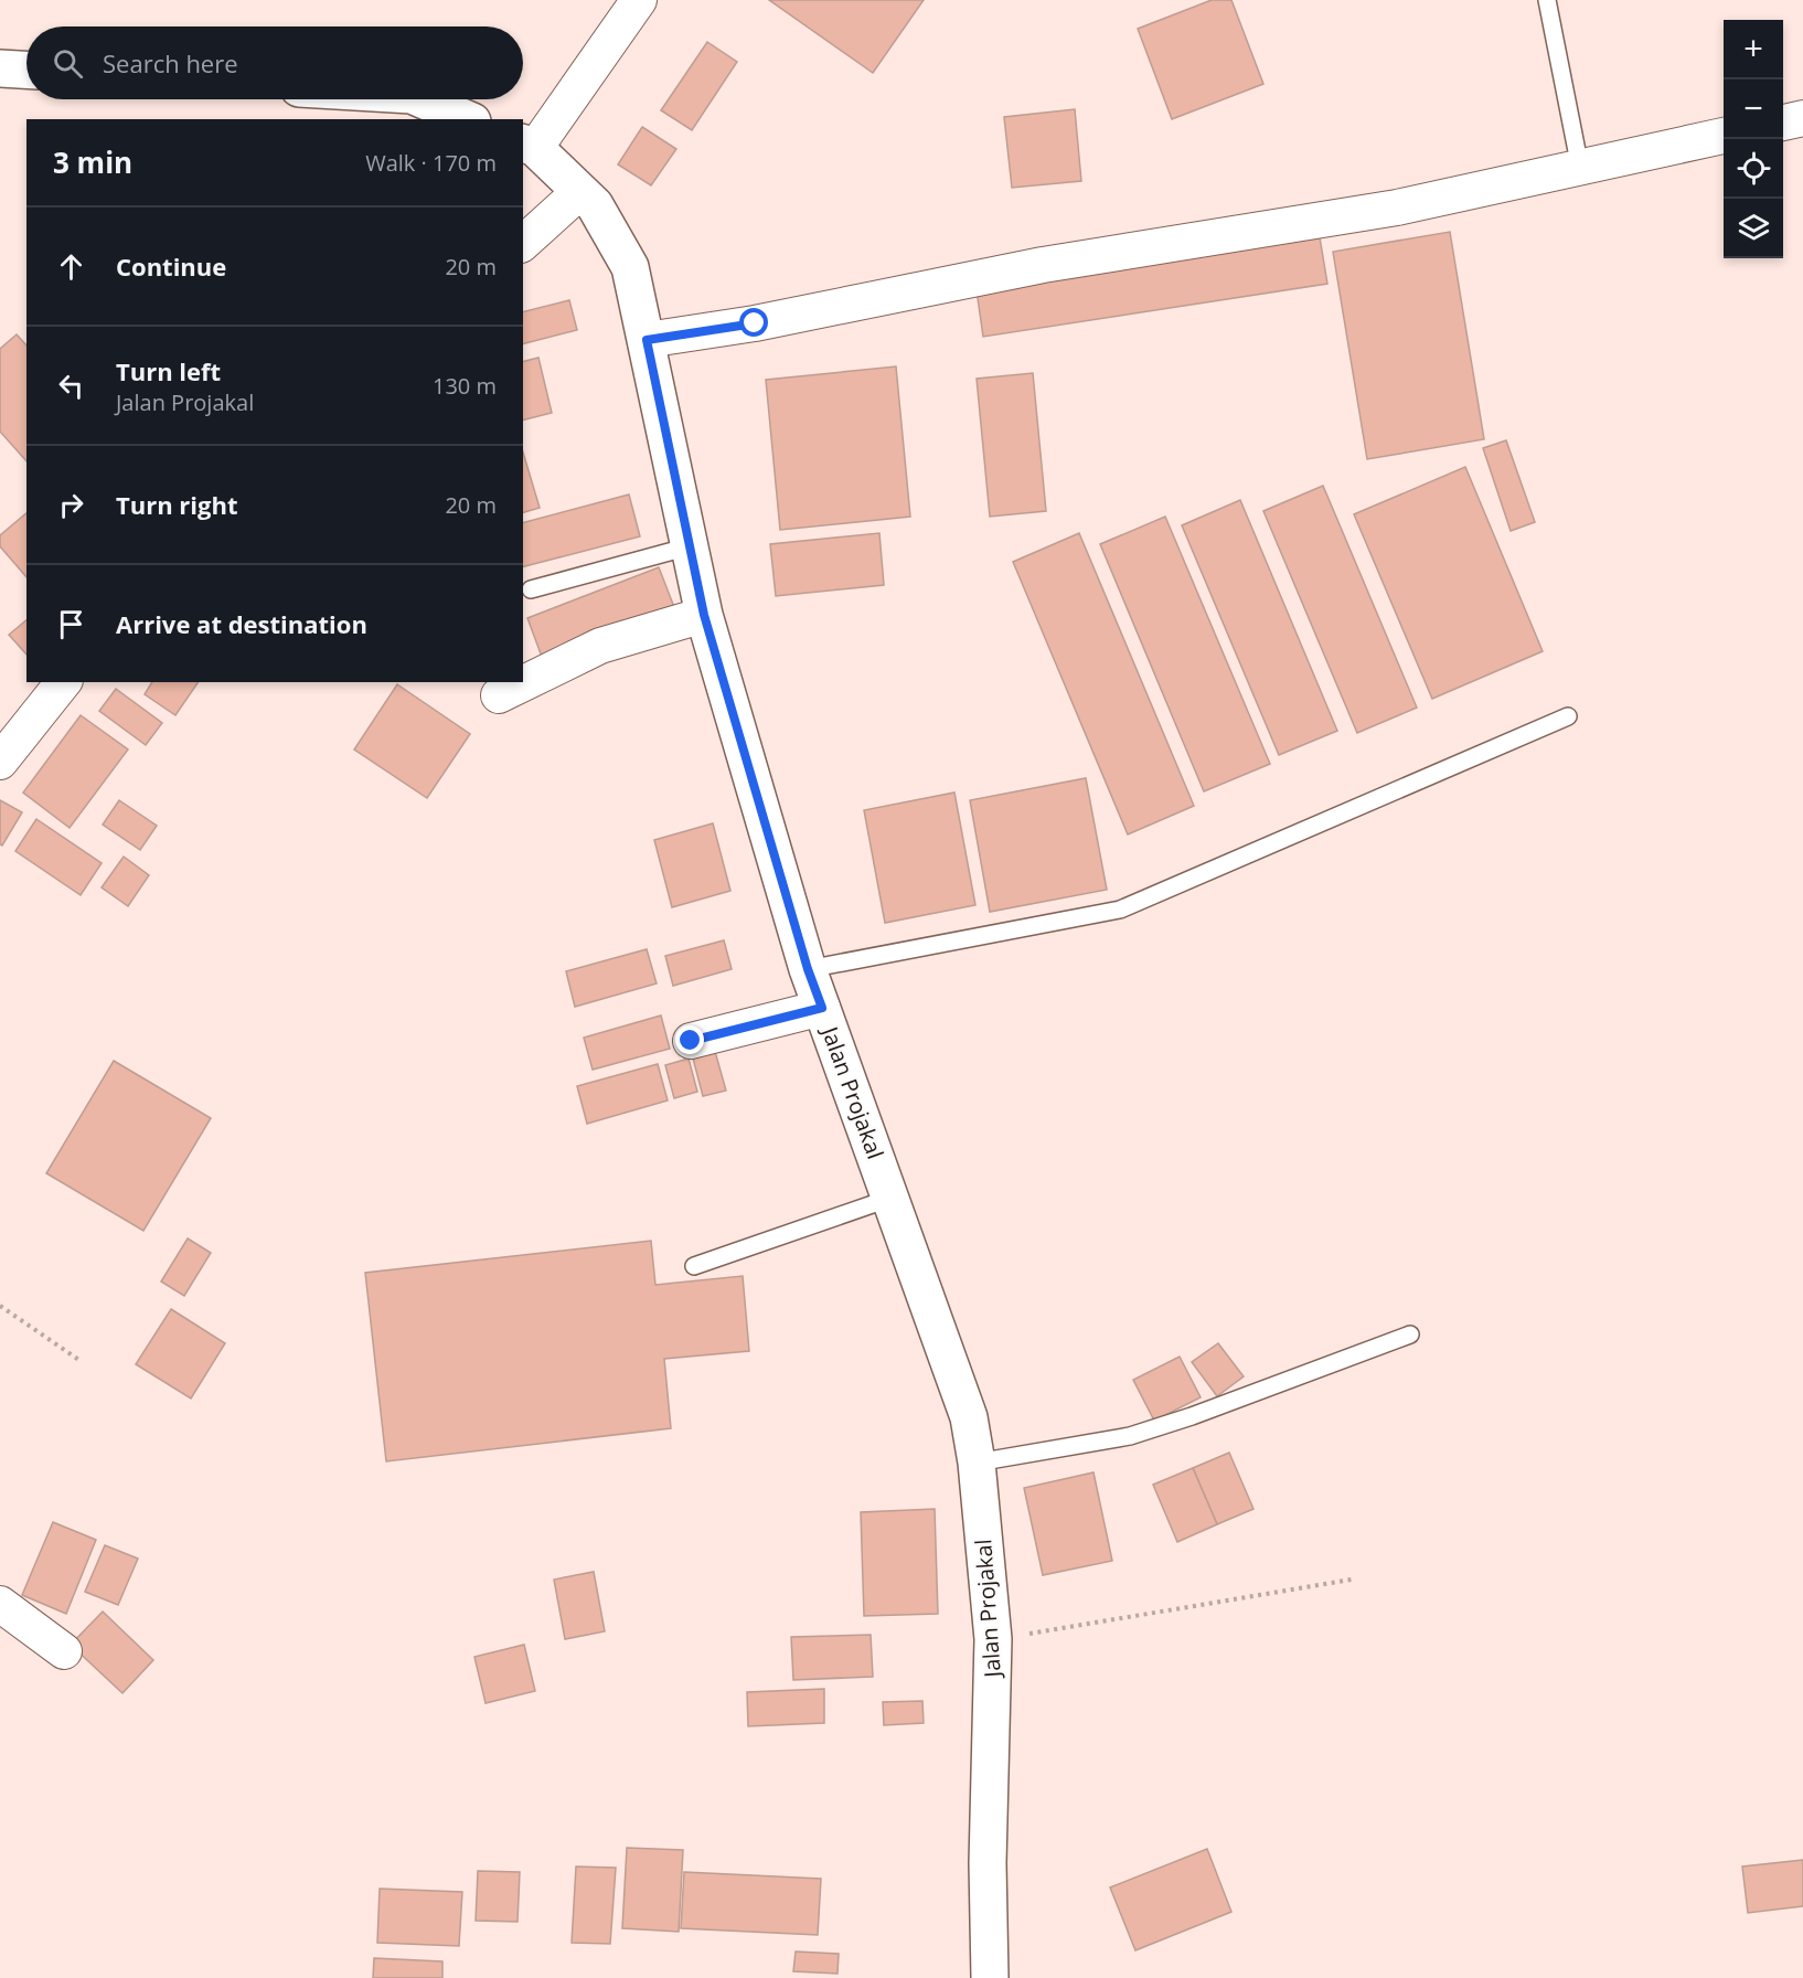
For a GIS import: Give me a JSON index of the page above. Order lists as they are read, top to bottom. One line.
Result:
{"streets":{"main road":["Jalan Projakal"]},"page":{"map_buttons":["+","−"],"search":"Search here","heading":["3 min","Walk · 170 m"],"list":[["Continue","20 m"],["Turn left","Jalan Projakal","130 m"],["Turn right","20 m"],"Arrive at destination"]}}
